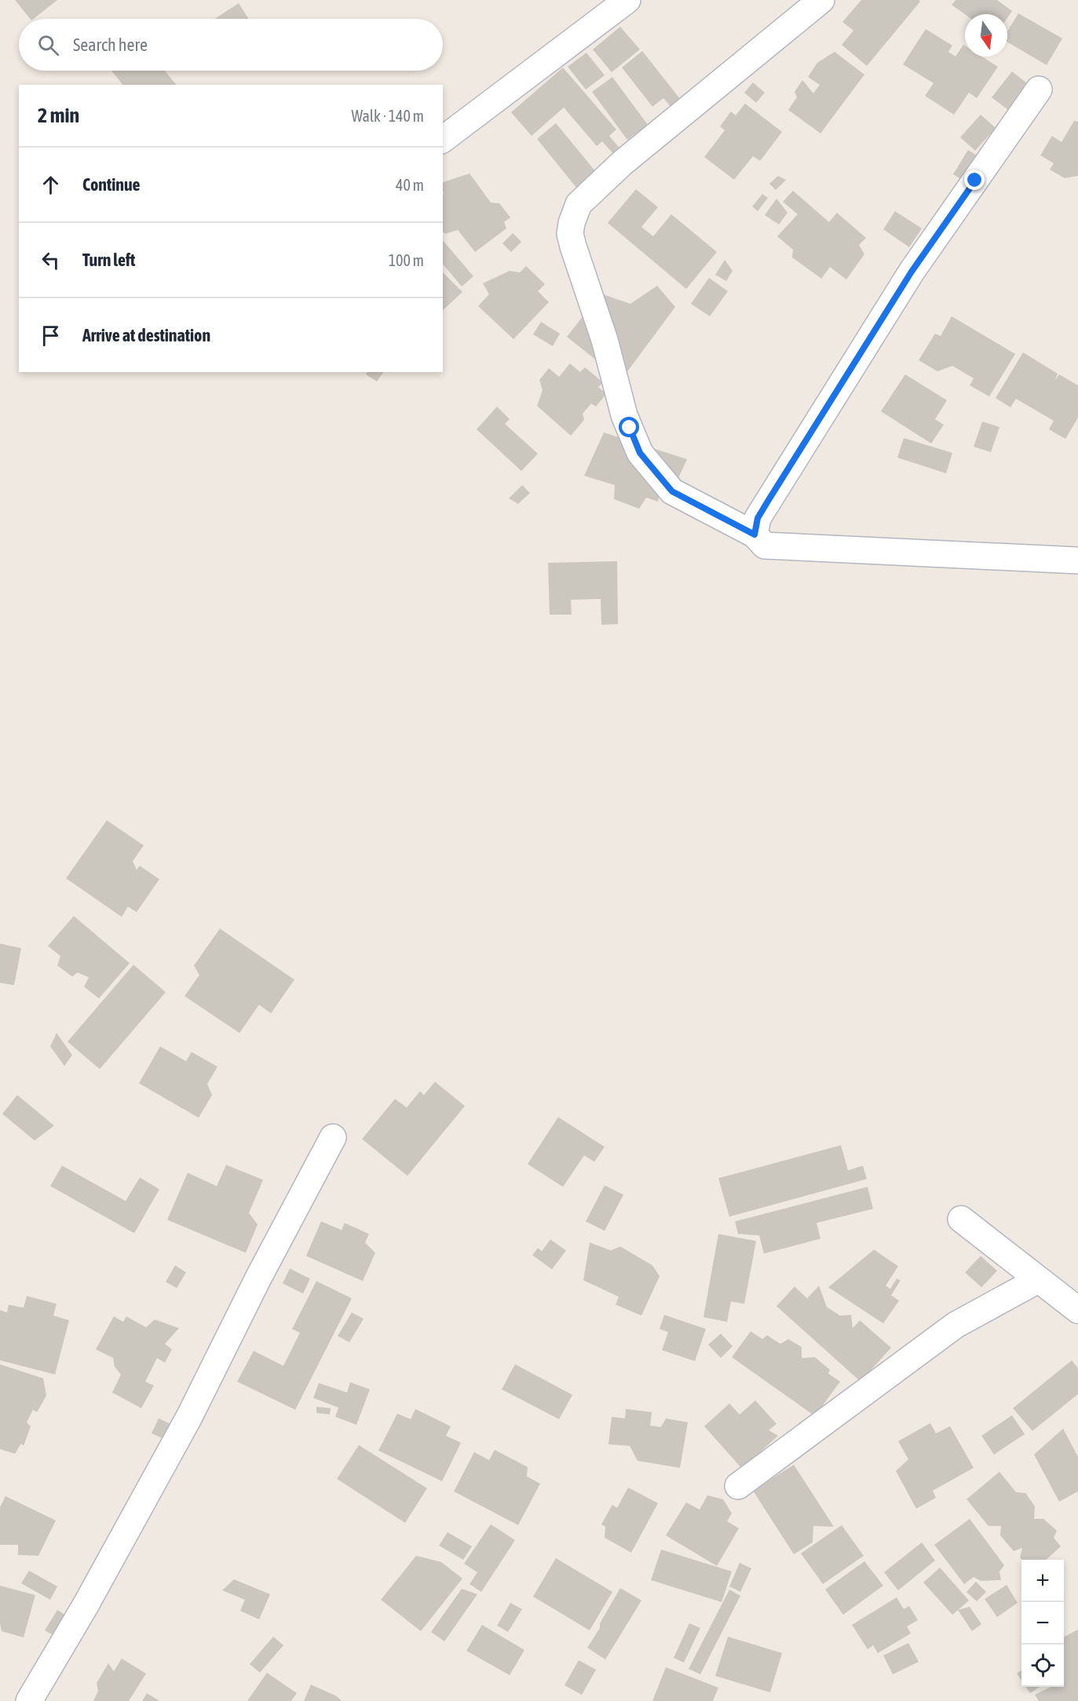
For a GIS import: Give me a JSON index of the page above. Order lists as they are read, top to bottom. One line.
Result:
{"north":"bottom","page":{"search":"Search here","heading":["2 min","Walk · 140 m"],"list":[["Continue","40 m"],["Turn left","100 m"],"Arrive at destination"],"map_buttons":["+","−"]}}
